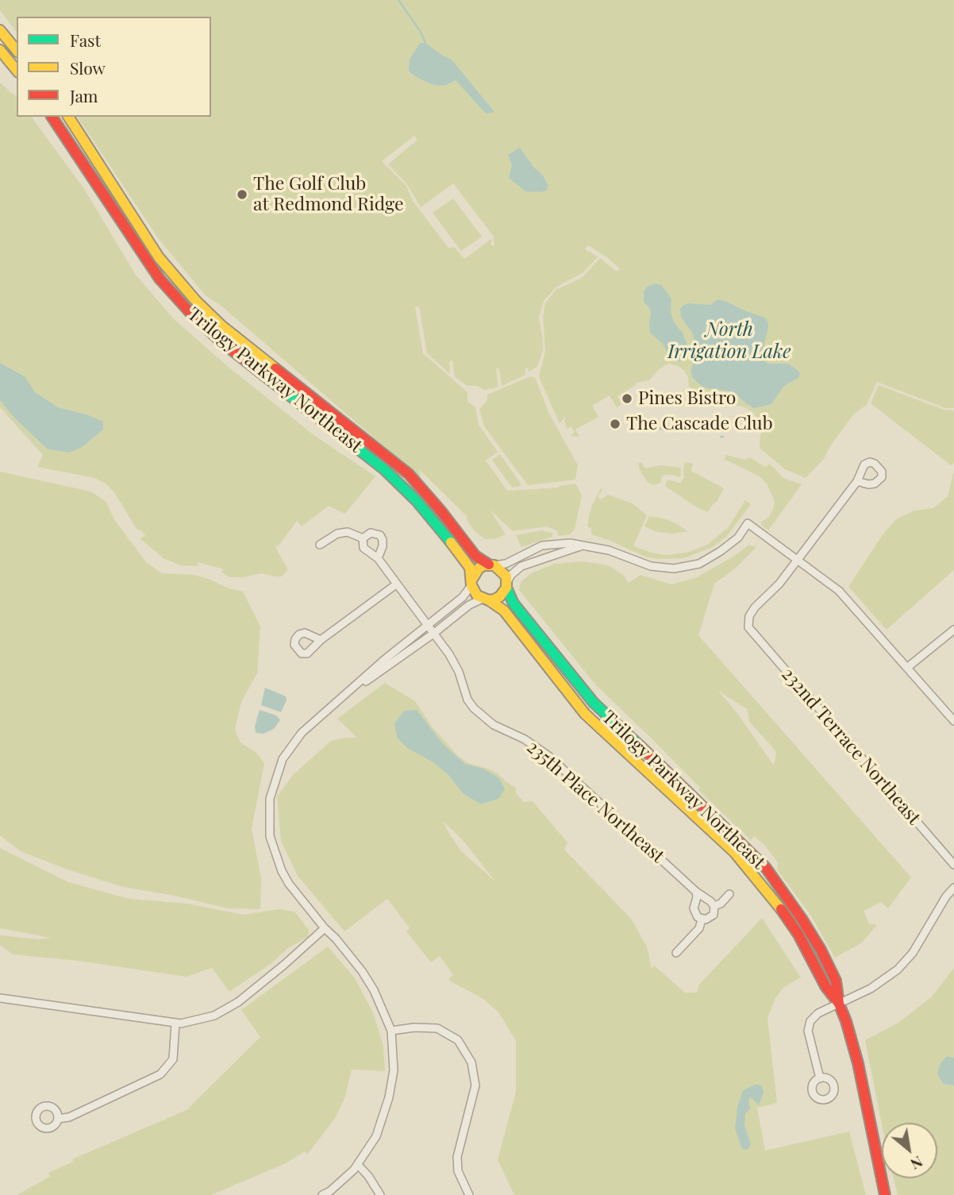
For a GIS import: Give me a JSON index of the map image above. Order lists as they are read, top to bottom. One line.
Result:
{"streets":{"street":["Trilogy Parkway Northeast","232nd Terrace Northeast","235th Place Northeast"]},"water":["North Irrigation Lake"],"places":["The Golf Club at Redmond Ridge","Pines Bistro","The Cascade Club"],"legend":["Fast","Slow","Jam"],"north":"bottom right"}
